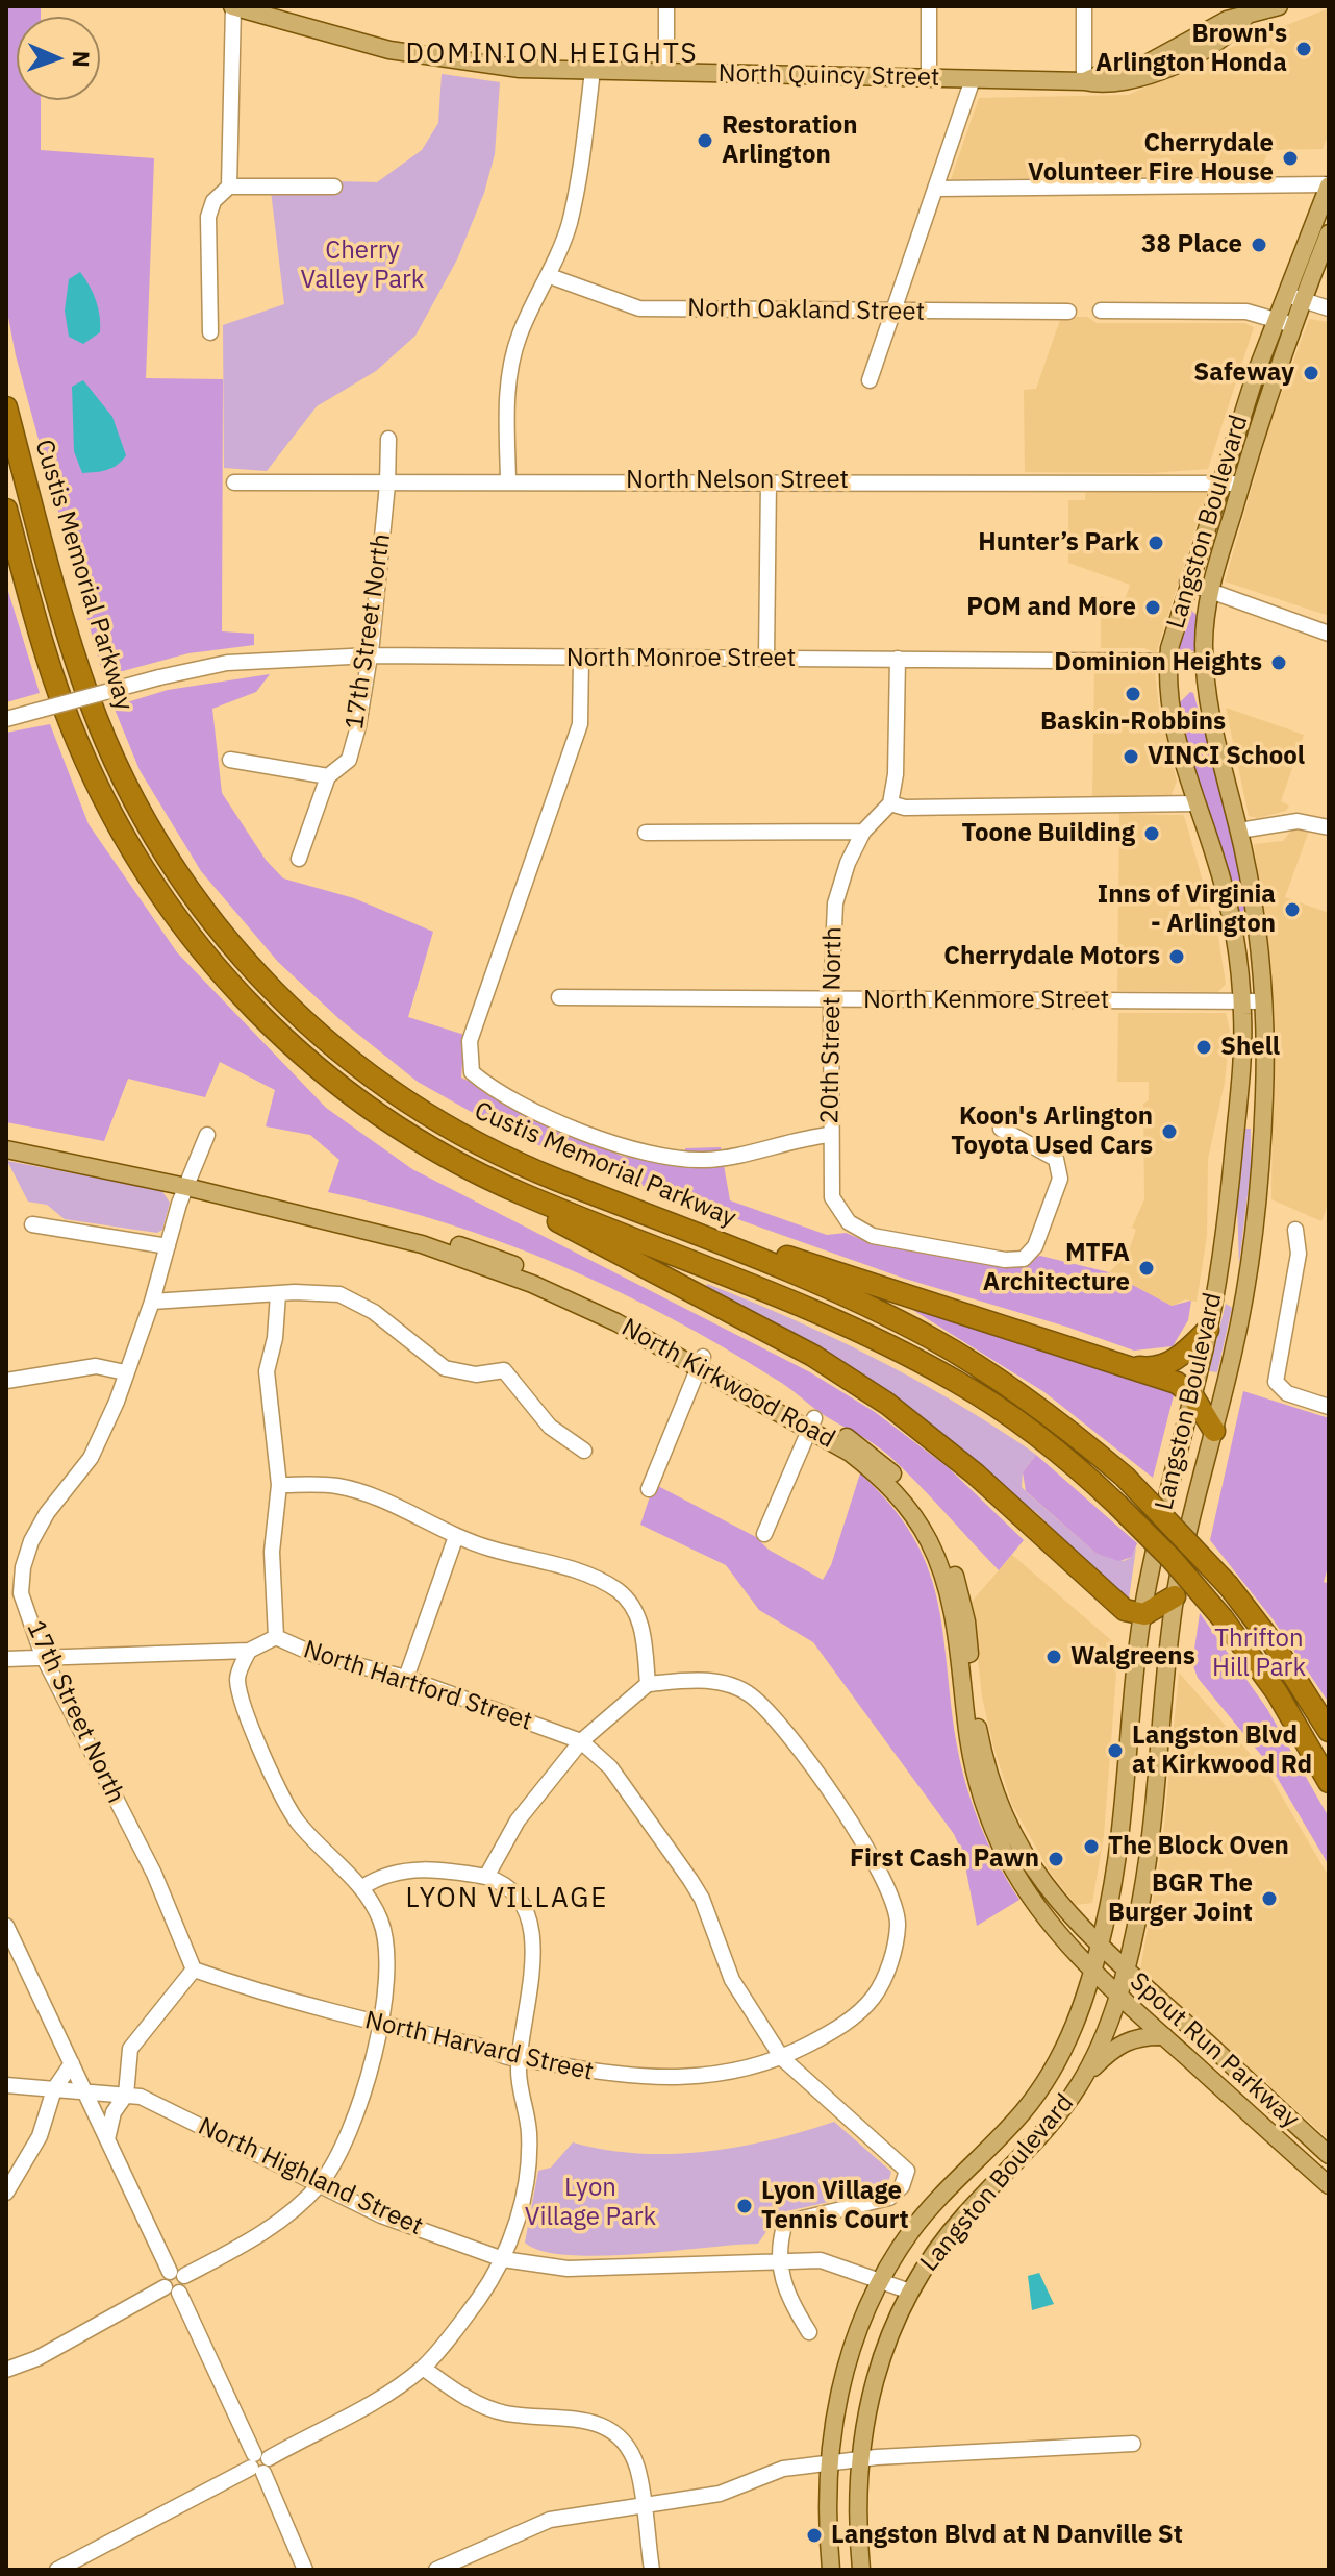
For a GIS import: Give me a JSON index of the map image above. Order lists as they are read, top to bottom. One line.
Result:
{"streets":{"highway":["Custis Memorial Parkway"],"main road":["North Quincy Street","Langston Boulevard","North Kirkwood Road","Spout Run Parkway"],"street":["North Oakland Street","North Nelson Street","17th Street North","North Monroe Street","North Kenmore Street","20th Street North","North Hartford Street","North Harvard Street","North Highland Street"]},"crossings":[["North Nelson Street","Langston Boulevard"],["North Nelson Street","17th Street North"],["Langston Boulevard","North Monroe Street"],["Langston Boulevard","North Kenmore Street"],["Langston Boulevard","North Kirkwood Road"],["Langston Boulevard","Spout Run Parkway"],["Langston Boulevard","North Highland Street"],["17th Street North","North Monroe Street"],["17th Street North","North Kirkwood Road"],["17th Street North","North Hartford Street"],["17th Street North","North Harvard Street"],["North Kenmore Street","20th Street North"],["North Kirkwood Road","Spout Run Parkway"]],"districts":["DOMINION HEIGHTS","LYON VILLAGE"],"parks":["Cherry Valley Park","Thrifton Hill Park","Lyon Village Park"],"places":["Brown's Arlington Honda","Restoration Arlington","Cherrydale Volunteer Fire House","38 Place","Safeway","Hunter’s Park","POM and More","Dominion Heights","Baskin-Robbins","VINCI School","Toone Building","Inns of Virginia - Arlington","Cherrydale Motors","Shell","Koon's Arlington Toyota Used Cars","MTFA Architecture","Walgreens","Langston Blvd at Kirkwood Rd","The Block Oven","First Cash Pawn","BGR The Burger Joint","Lyon Village Tennis Court","Langston Blvd at N Danville St"],"north":"right"}
